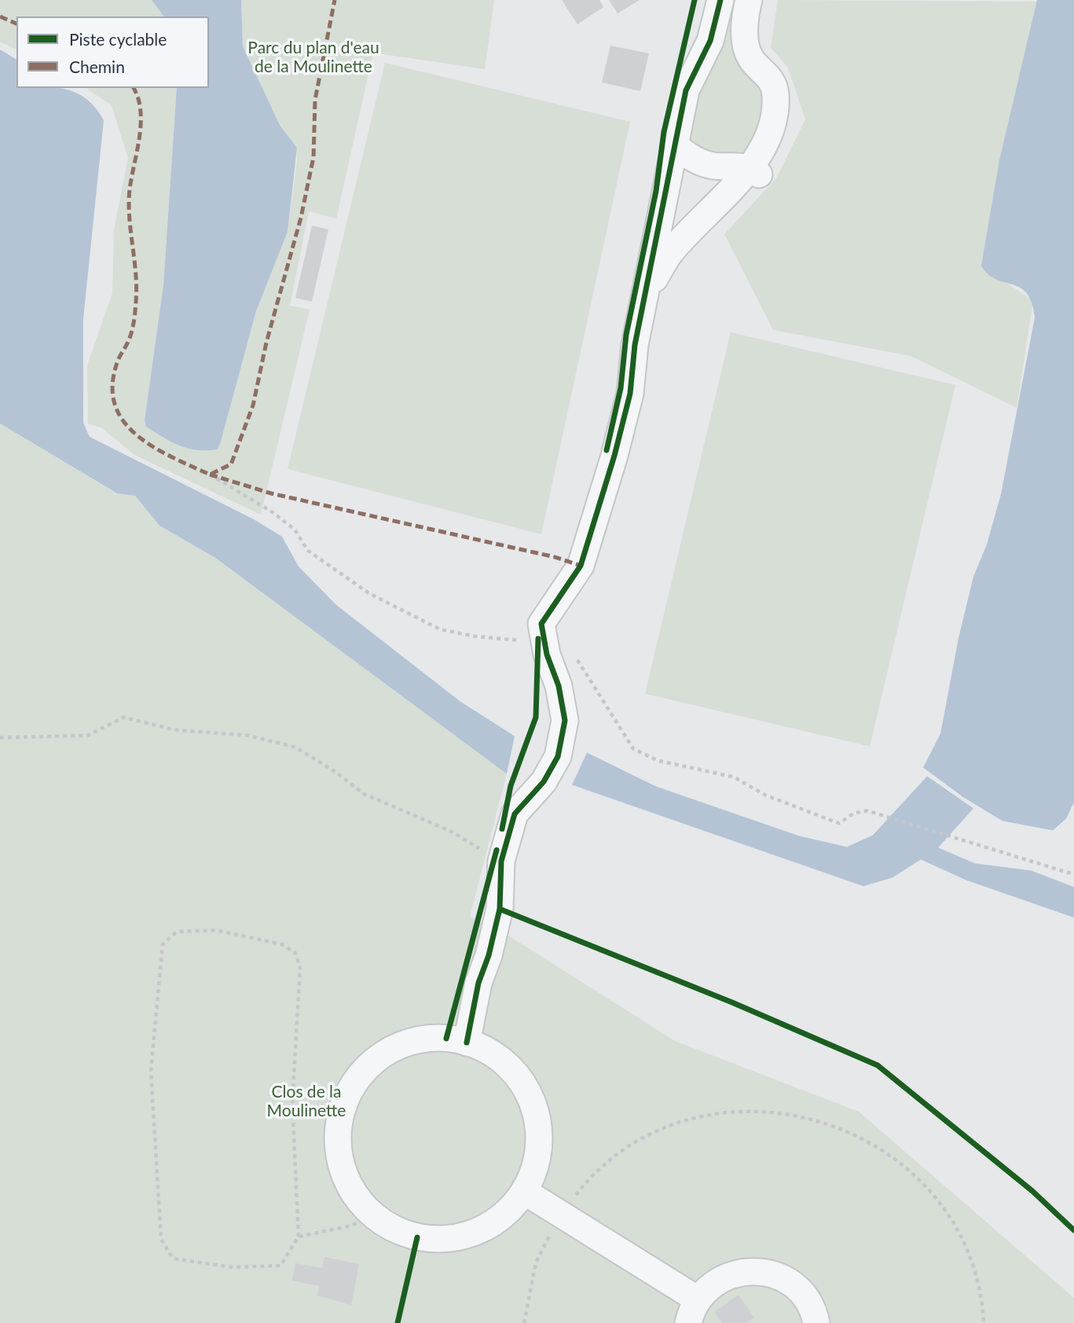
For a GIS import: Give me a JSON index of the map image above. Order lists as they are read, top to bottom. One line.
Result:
{"parks":["Parc du plan d'eau de la Moulinette","Clos de la Moulinette"],"legend":["Piste cyclable","Chemin"]}
